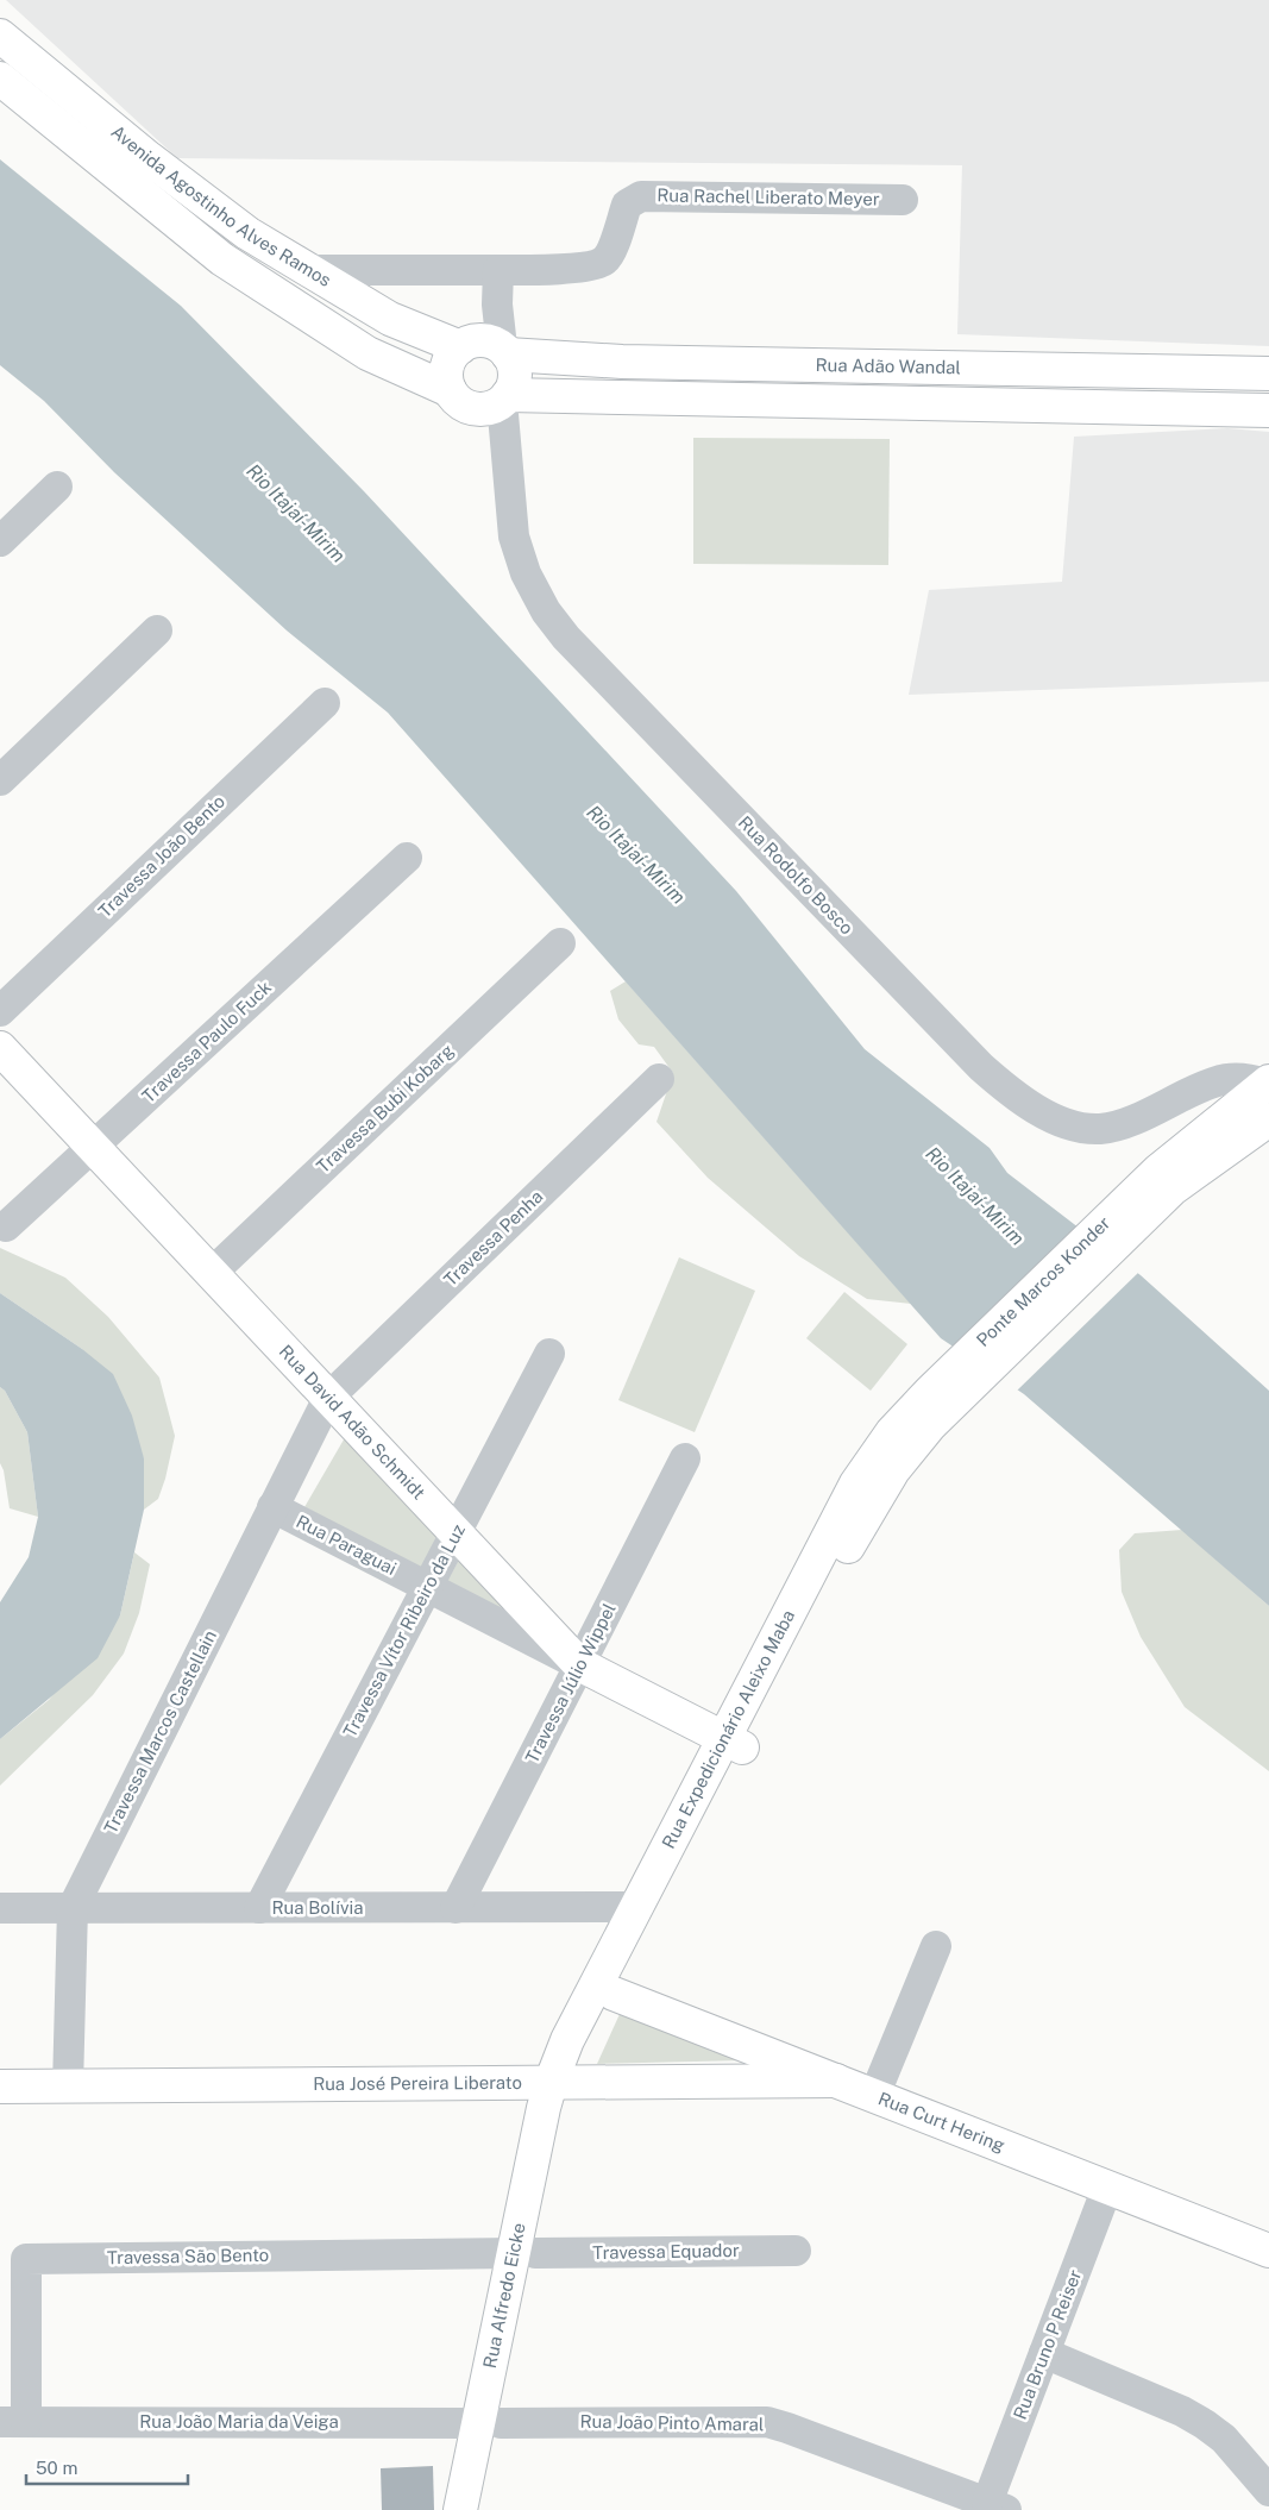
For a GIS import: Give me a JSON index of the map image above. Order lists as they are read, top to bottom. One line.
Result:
{"streets":{"main road":["Avenida Agostinho Alves Ramos","Rua Adão Wandal","Ponte Marcos Konder","Rua David Adão Schmidt","Rua Expedicionário Aleixo Maba","Rua José Pereira Liberato","Rua Curt Hering","Rua Alfredo Eicke"],"street":["Rua Rachel Liberato Meyer","Travessa João Bento","Rua Rodolfo Bosco","Travessa Paulo Fuck","Travessa Bubi Kobarg","Travessa Penha","Rua Paraguai","Travessa Vítor Ribeiro da Luz","Travessa Júlio Wippel","Travessa Marcos Castellain","Rua Bolívia","Travessa Equador","Travessa São Bento","Rua Bruno P Reiser","Rua João Maria da Veiga","Rua João Pinto Amaral"]},"crossings":[["Rua Rachel Liberato Meyer","Avenida Agostinho Alves Ramos"],["Avenida Agostinho Alves Ramos","Rua Adão Wandal"],["Avenida Agostinho Alves Ramos","Rua Rodolfo Bosco"],["Rua Adão Wandal","Rua Rodolfo Bosco"],["Travessa Paulo Fuck","Rua David Adão Schmidt"],["Travessa Bubi Kobarg","Rua David Adão Schmidt"],["Travessa Penha","Rua David Adão Schmidt"],["Travessa Penha","Travessa Marcos Castellain"],["Ponte Marcos Konder","Rua Expedicionário Aleixo Maba"],["Rua David Adão Schmidt","Rua Paraguai"],["Rua David Adão Schmidt","Travessa Vítor Ribeiro da Luz"],["Rua David Adão Schmidt","Travessa Júlio Wippel"],["Rua David Adão Schmidt","Rua Expedicionário Aleixo Maba"],["Rua David Adão Schmidt","Travessa Marcos Castellain"],["Rua Paraguai","Travessa Vítor Ribeiro da Luz"],["Rua Paraguai","Travessa Júlio Wippel"],["Rua Paraguai","Travessa Marcos Castellain"],["Travessa Vítor Ribeiro da Luz","Rua Bolívia"],["Travessa Júlio Wippel","Rua Bolívia"],["Rua Expedicionário Aleixo Maba","Rua Bolívia"],["Rua Expedicionário Aleixo Maba","Rua José Pereira Liberato"],["Rua Expedicionário Aleixo Maba","Rua Curt Hering"],["Rua Expedicionário Aleixo Maba","Rua Alfredo Eicke"],["Travessa Marcos Castellain","Rua Bolívia"],["Travessa Marcos Castellain","Rua José Pereira Liberato"],["Rua José Pereira Liberato","Rua Curt Hering"],["Rua José Pereira Liberato","Rua Alfredo Eicke"],["Rua Curt Hering","Rua Bruno P Reiser"],["Travessa Equador","Travessa São Bento"],["Travessa Equador","Rua Alfredo Eicke"],["Travessa São Bento","Rua Alfredo Eicke"],["Travessa São Bento","Rua João Maria da Veiga"],["Rua Alfredo Eicke","Rua João Maria da Veiga"],["Rua Alfredo Eicke","Rua João Pinto Amaral"],["Rua Bruno P Reiser","Rua João Pinto Amaral"],["Rua João Maria da Veiga","Rua João Pinto Amaral"]],"water":["Rio Itajaí-Mirim"],"scale_bar":"50 m"}
